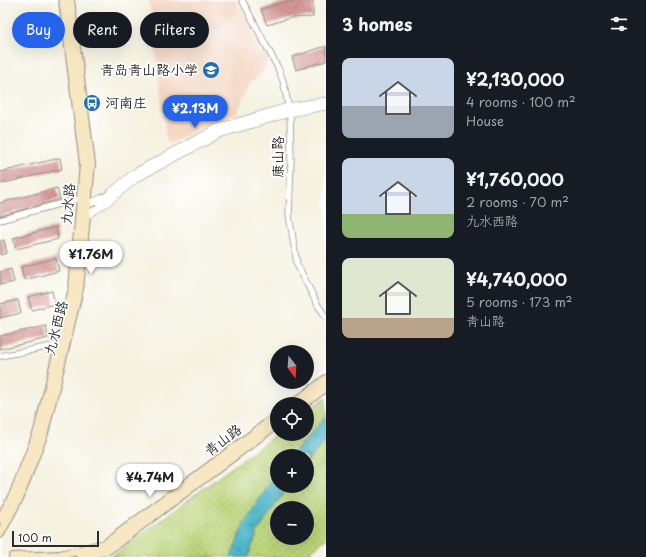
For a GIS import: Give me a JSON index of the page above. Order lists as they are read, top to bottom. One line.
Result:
{"streets":{"main road":["九水路","九水西路","青山路"],"street":["康山路"]},"crossings":[["九水路","九水西路"]],"places":{"school or university":["青岛青山路小学"],"bus stop":["河南庄"]},"scale_bar":"100 m","north":"bottom","page":{"heading":"3 homes","chip":["Buy","Rent","Filters"],"list":[{"name":"¥2,130,000","note":"4 rooms · 100 m² · House"},{"name":"¥1,760,000","note":"2 rooms · 70 m² · 九水西路"},{"name":"¥4,740,000","note":"5 rooms · 173 m² · 青山路"}],"price":["¥2.13M","¥1.76M","¥4.74M"],"map_buttons":["+","−"],"scale":"100 m"}}
